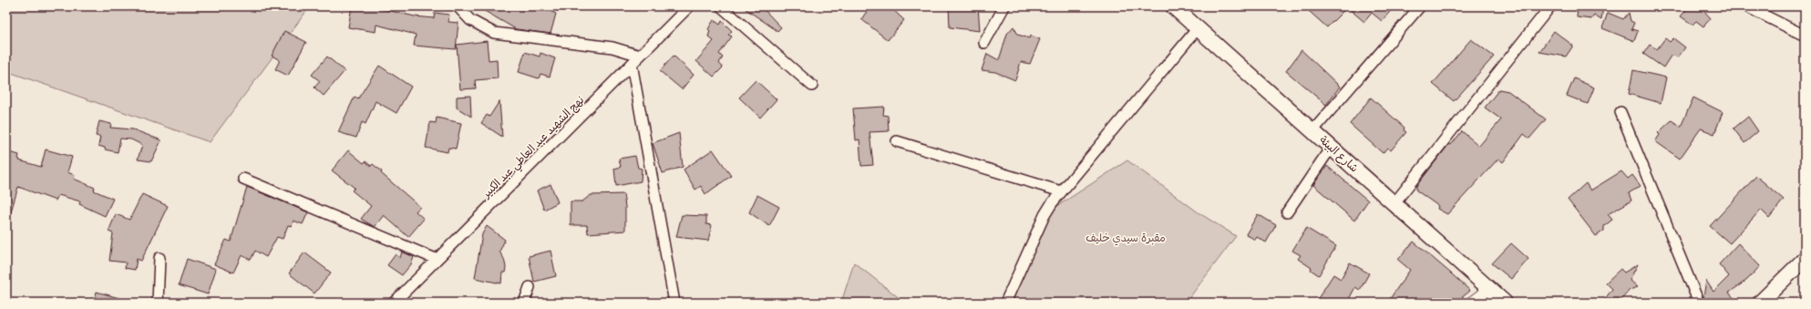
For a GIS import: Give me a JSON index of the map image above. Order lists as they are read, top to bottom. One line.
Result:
{"streets":{"street":["نهج الشهيد عبد العاطي عبد الكبير","شارع البيئة"]},"parks":["مقبرة سيدي خليف"]}
